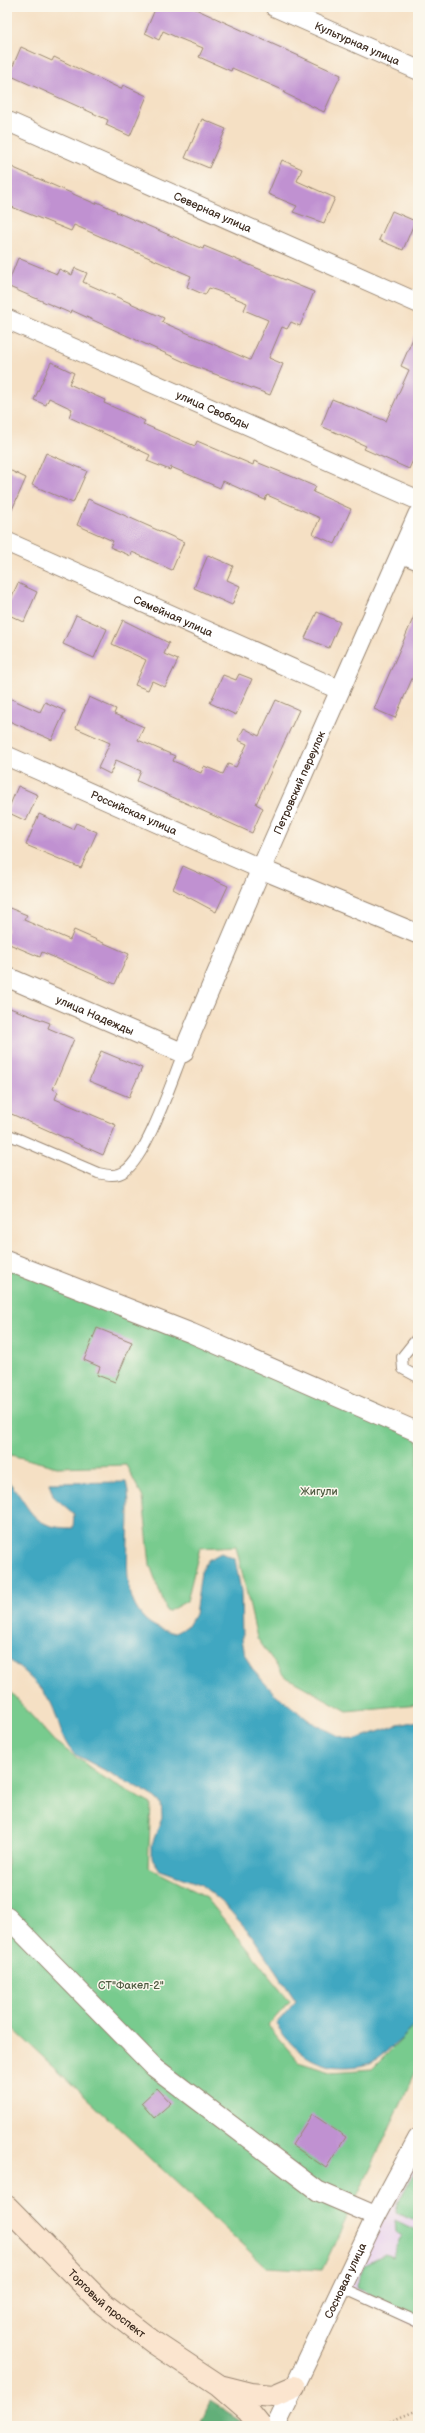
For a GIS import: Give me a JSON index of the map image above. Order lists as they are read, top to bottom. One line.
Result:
{"streets":{"street":["Культурная улица","Северная улица","улица Свободы","Семейная улица","Петровский переулок","Российская улица","улица Надежды","Сосновая улица","Торговый проспект"]},"crossings":[["Семейная улица","Петровский переулок"],["Петровский переулок","Российская улица"],["Петровский переулок","улица Надежды"]],"parks":["Жигули","СТ\"Факел-2\""]}
